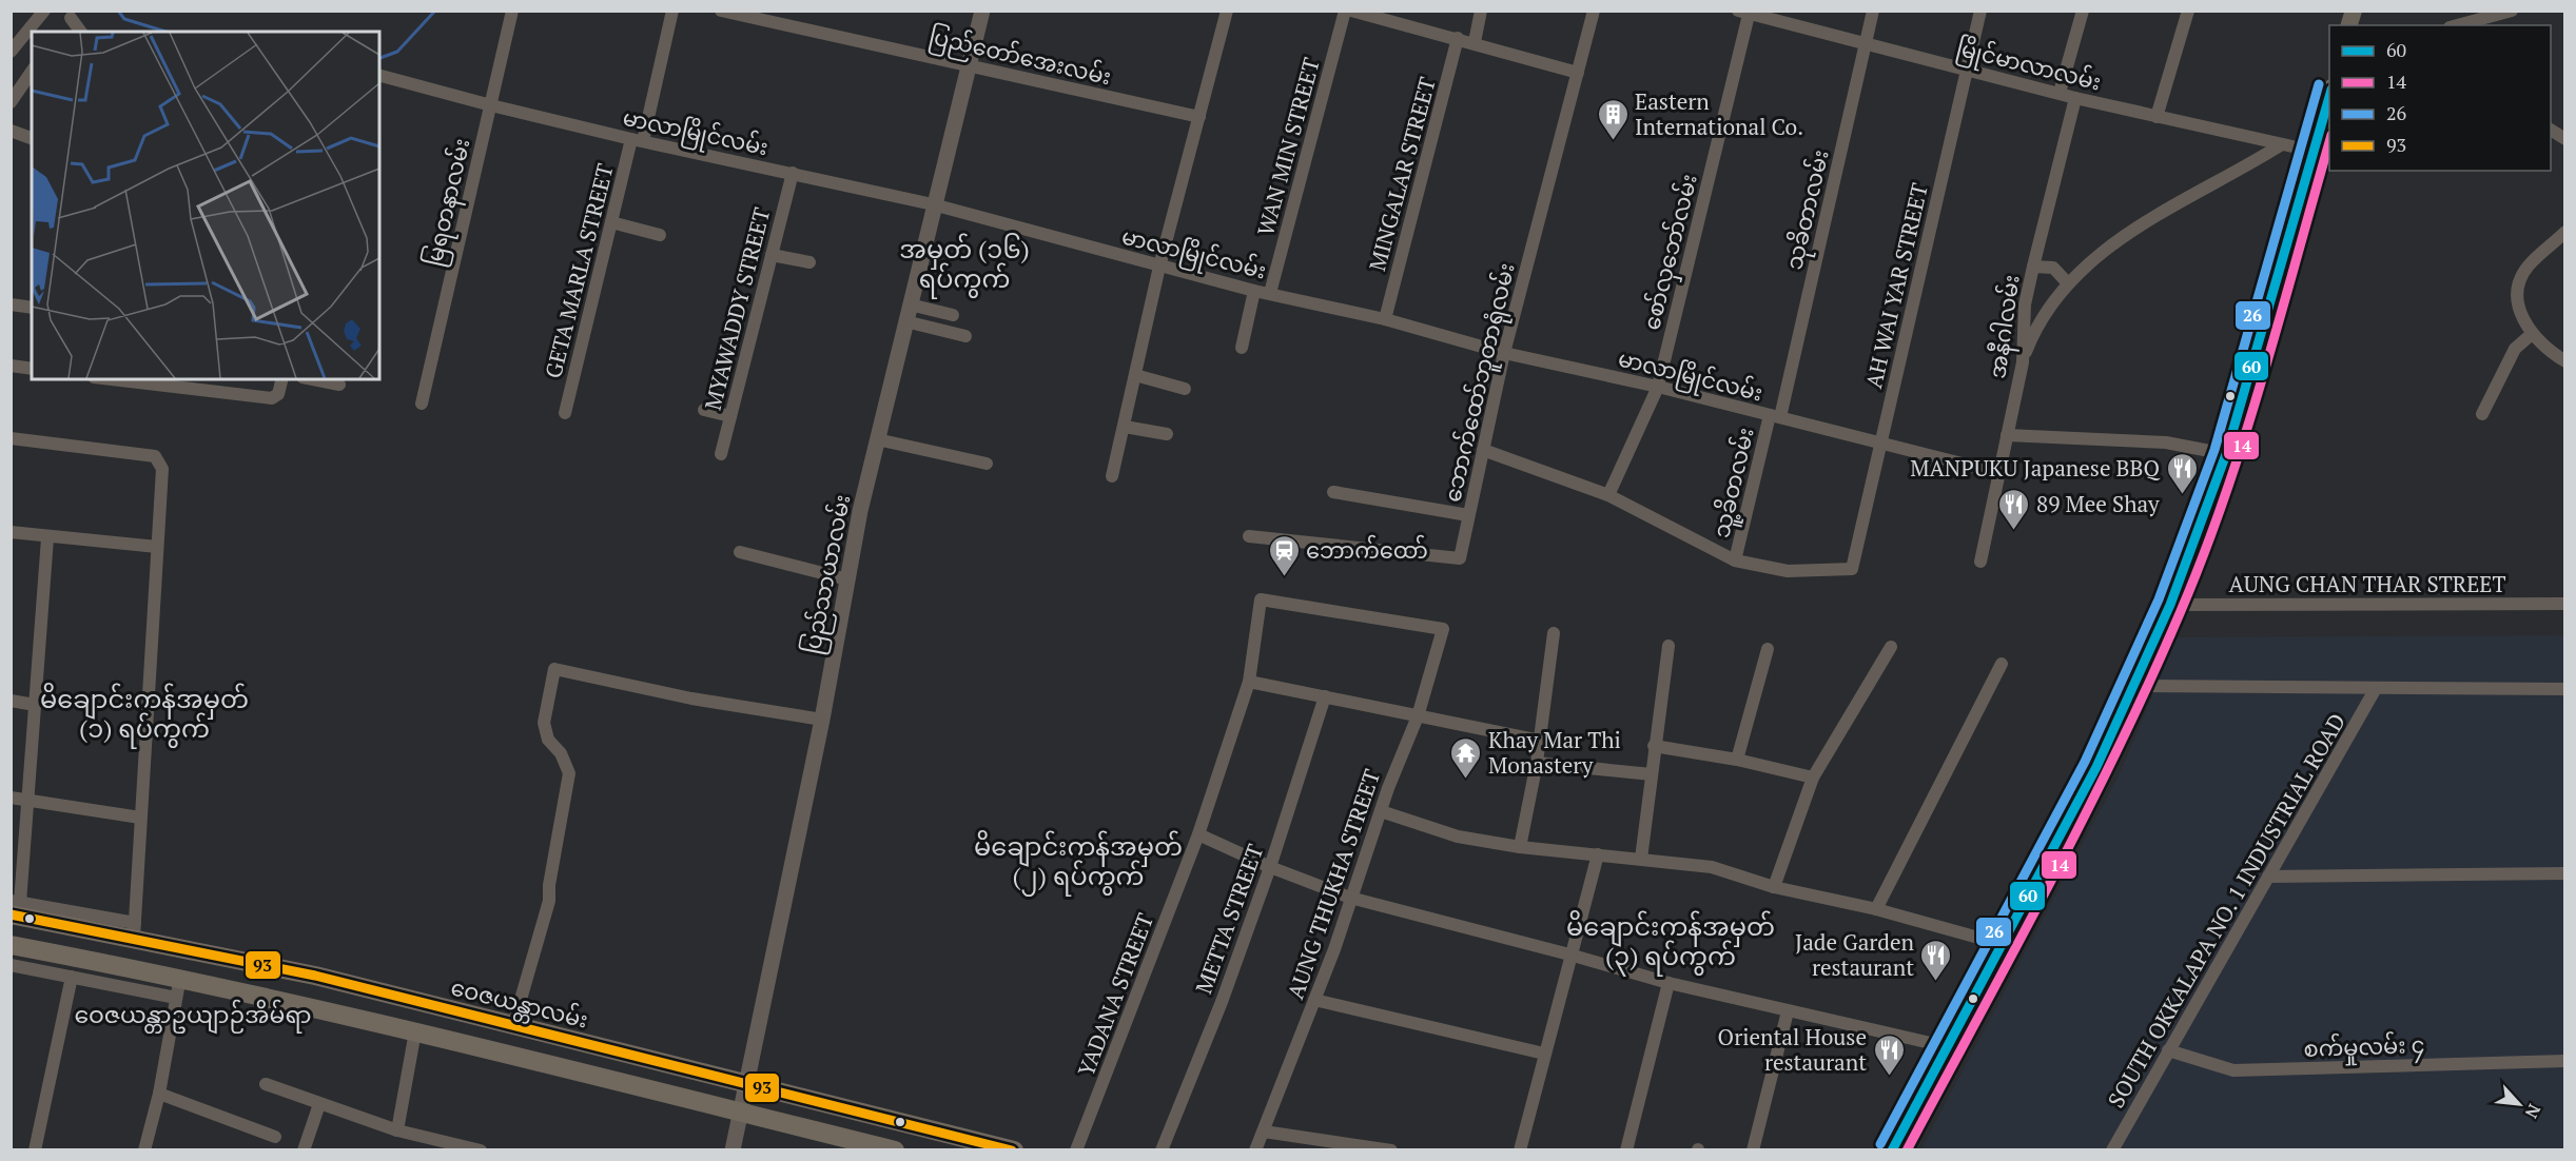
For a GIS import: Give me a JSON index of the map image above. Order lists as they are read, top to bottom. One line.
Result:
{"streets":{"main road":["ဝေဇယန္တာလမ်း"],"street":["ပြည်တော်အေးလမ်း","မြိုင်မာလာလမ်း","မာလာမြိုင်လမ်း","WAN MIN STREET","MINGALAR STREET","မြရတနာလမ်း","သုခိတာလမ်း","စော်လှဘော်လမ်း","GETA MARLA STREET","AH WAI YAR STREET","MYAWADDY STREET","အနီဂါလမ်း","ဘောက်ထော်ဘူတာရုံလမ်း","သူ့ခိတလမ်း","ပြည်သာယာလမ်း","AUNG CHAN THAR STREET","AUNG THUKHA STREET","SOUTH OKKALAPA NO. 1 INDUSTRIAL ROAD","METTA STREET","YADANA STREET","စက်မှုလမ်း ၄"]},"crossings":[["ပြည်တော်အေးလမ်း","ပြည်သာယာလမ်း"],["မြိုင်မာလာလမ်း","သုခိတာလမ်း"],["မြိုင်မာလာလမ်း","စော်လှဘော်လမ်း"],["မြိုင်မာလာလမ်း","AH WAI YAR STREET"],["မြိုင်မာလာလမ်း","အနီဂါလမ်း"],["မာလာမြိုင်လမ်း","WAN MIN STREET"],["မာလာမြိုင်လမ်း","MINGALAR STREET"],["မာလာမြိုင်လမ်း","မြရတနာလမ်း"],["မာလာမြိုင်လမ်း","သုခိတာလမ်း"],["မာလာမြိုင်လမ်း","စော်လှဘော်လမ်း"],["မာလာမြိုင်လမ်း","GETA MARLA STREET"],["မာလာမြိုင်လမ်း","AH WAI YAR STREET"],["မာလာမြိုင်လမ်း","MYAWADDY STREET"],["မာလာမြိုင်လမ်း","အနီဂါလမ်း"],["မာလာမြိုင်လမ်း","ဘောက်ထော်ဘူတာရုံလမ်း"],["မာလာမြိုင်လမ်း","သူ့ခိတလမ်း"],["မာလာမြိုင်လမ်း","ပြည်သာယာလမ်း"],["သုခိတာလမ်း","သူ့ခိတလမ်း"],["AH WAI YAR STREET","သူ့ခိတလမ်း"],["ပြည်သာယာလမ်း","ဝေဇယန္တာလမ်း"],["AUNG THUKHA STREET","YADANA STREET"],["SOUTH OKKALAPA NO. 1 INDUSTRIAL ROAD","စက်မှုလမ်း ၄"]],"districts":["အမှတ် (၁၆) ရပ်ကွက်","မိချောင်းကန်အမှတ် (၁) ရပ်ကွက်","မိချောင်းကန်အမှတ် (၂) ရပ်ကွက်","မိချောင်းကန်အမှတ် (၃) ရပ်ကွက်","ဝေဇယန္တာဥယျာဉ်အိမ်ရာ"],"places":{"building":["Eastern International Co."],"restaurant":["MANPUKU Japanese BBQ","89 Mee Shay","Jade Garden restaurant","Oriental House restaurant"],"station":["ဘောက်ထော်"],"temple":["Khay Mar Thi Monastery"]},"lines":["transit line 26","transit line 60","transit line 14","transit line 93"],"legend":["60","14","26","93"],"north":"bottom right"}
